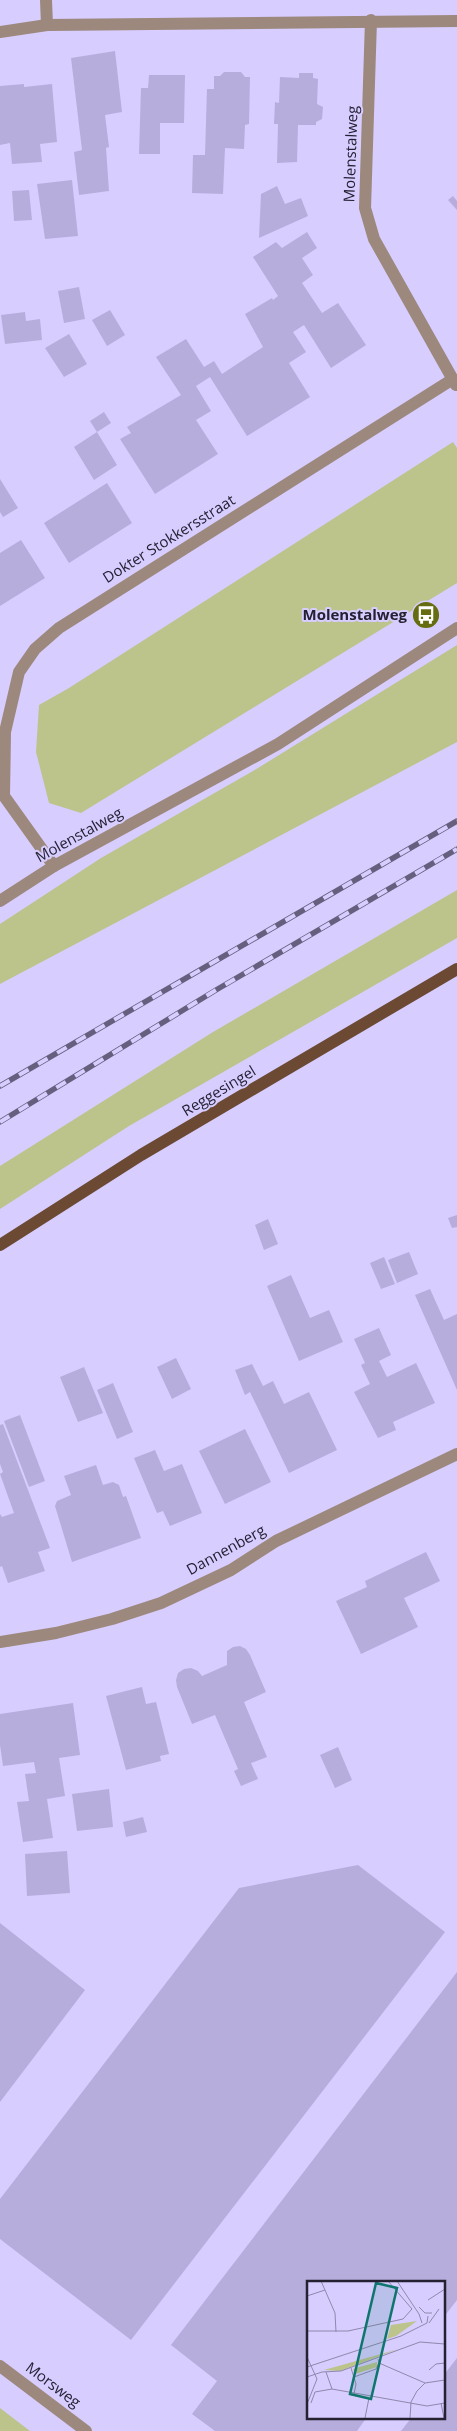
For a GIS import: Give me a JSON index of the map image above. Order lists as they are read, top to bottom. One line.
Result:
{"streets":{"main road":["Reggesingel"],"street":["Molenstalweg","Dokter Stokkersstraat","Dannenberg","Morsweg"]},"crossings":[["Molenstalweg","Dokter Stokkersstraat"]],"places":{"bus stop":["Molenstalweg"]}}
